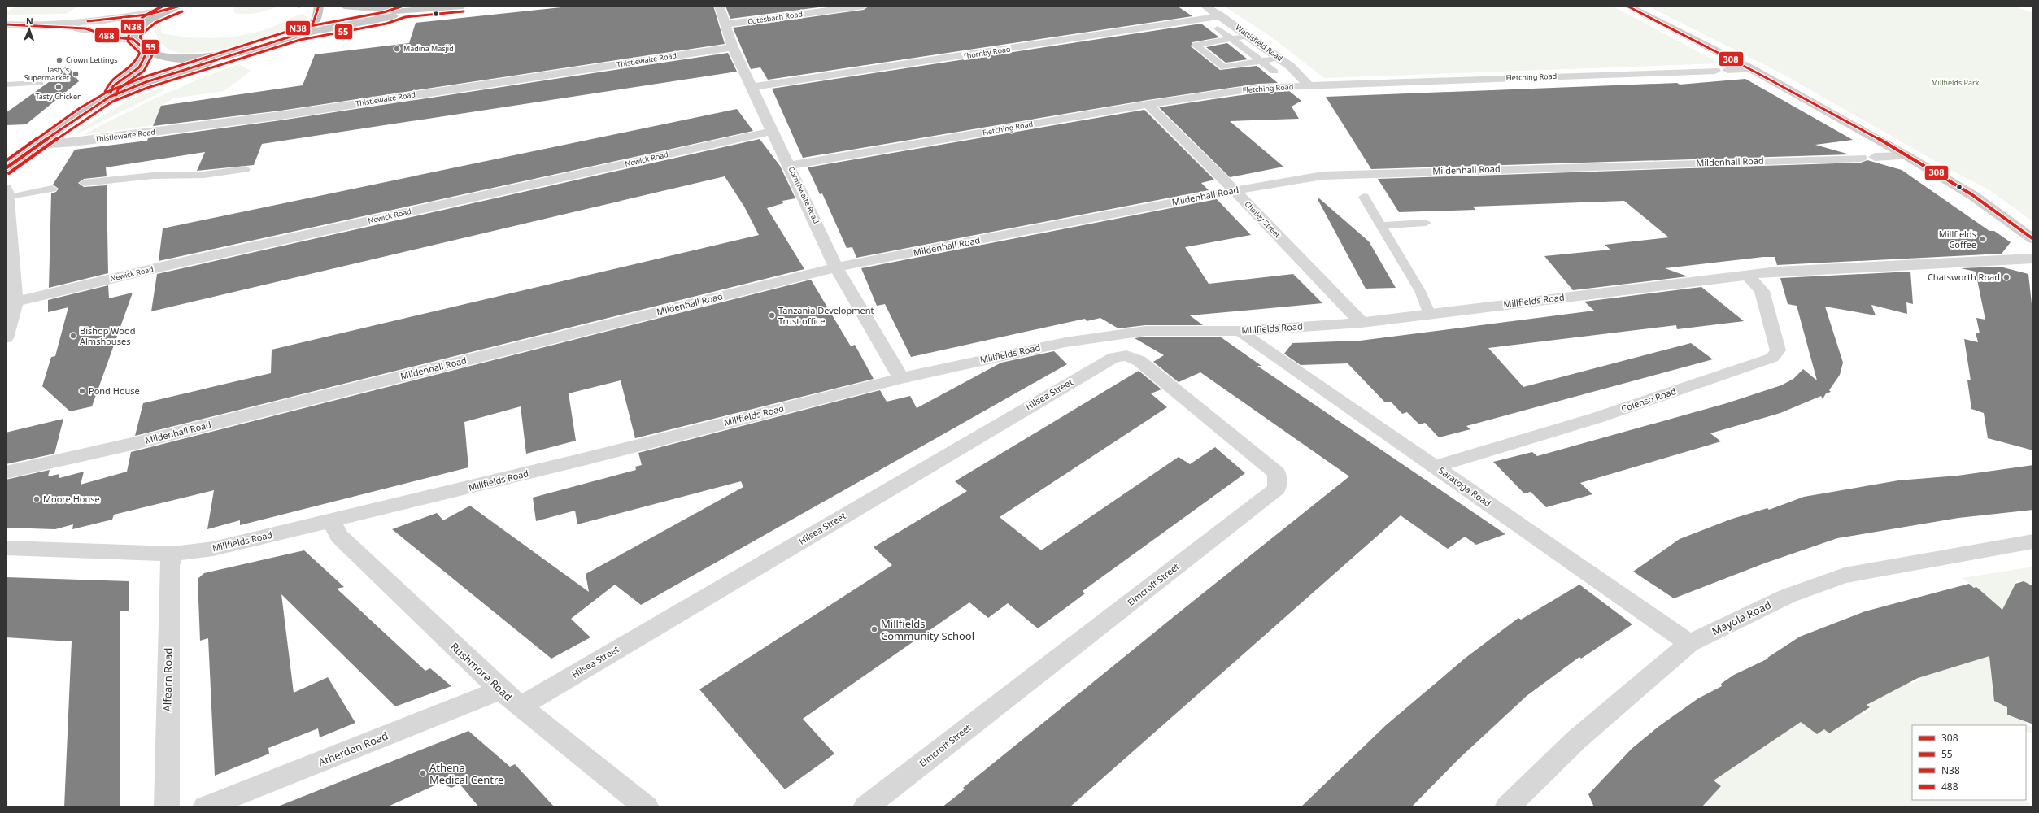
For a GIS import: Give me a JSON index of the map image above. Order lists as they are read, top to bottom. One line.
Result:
{"streets":{"street":["Cotesbach Road","Wattisfield Road","Thornby Road","Thistlewaite Road","Fletching Road","Newick Road","Mildenhall Road","Cornthwaite Road","Chailey Street","Millfields Road","Hilsea Street","Colenso Road","Saratoga Road","Elmcroft Street","Mayola Road","Rushmore Road","Alfearn Road","Atherden Road"]},"crossings":[["Cotesbach Road","Cornthwaite Road"],["Wattisfield Road","Thornby Road"],["Wattisfield Road","Fletching Road"],["Thornby Road","Cornthwaite Road"],["Thistlewaite Road","Cornthwaite Road"],["Fletching Road","Cornthwaite Road"],["Fletching Road","Chailey Street"],["Newick Road","Cornthwaite Road"],["Mildenhall Road","Cornthwaite Road"],["Mildenhall Road","Chailey Street"],["Cornthwaite Road","Millfields Road"],["Chailey Street","Millfields Road"],["Millfields Road","Colenso Road"],["Millfields Road","Saratoga Road"],["Millfields Road","Rushmore Road"],["Millfields Road","Alfearn Road"],["Hilsea Street","Elmcroft Street"],["Hilsea Street","Rushmore Road"],["Colenso Road","Saratoga Road"],["Saratoga Road","Mayola Road"],["Rushmore Road","Atherden Road"]],"parks":["Millfields Park"],"places":["Madina Masjid","Crown Lettings","Tasty's Supermarket","Tasty Chicken","Millfields Coffee","Chatsworth Road","Tanzania Development Trust office","Bishop Wood Almshouses","Pond House","Moore House","Millfields Community School","Athena Medical Centre"],"lines":["transit line 308","transit line N38","transit line 488","transit line 55"],"legend":["308","55","N38","488"],"north":"top"}
